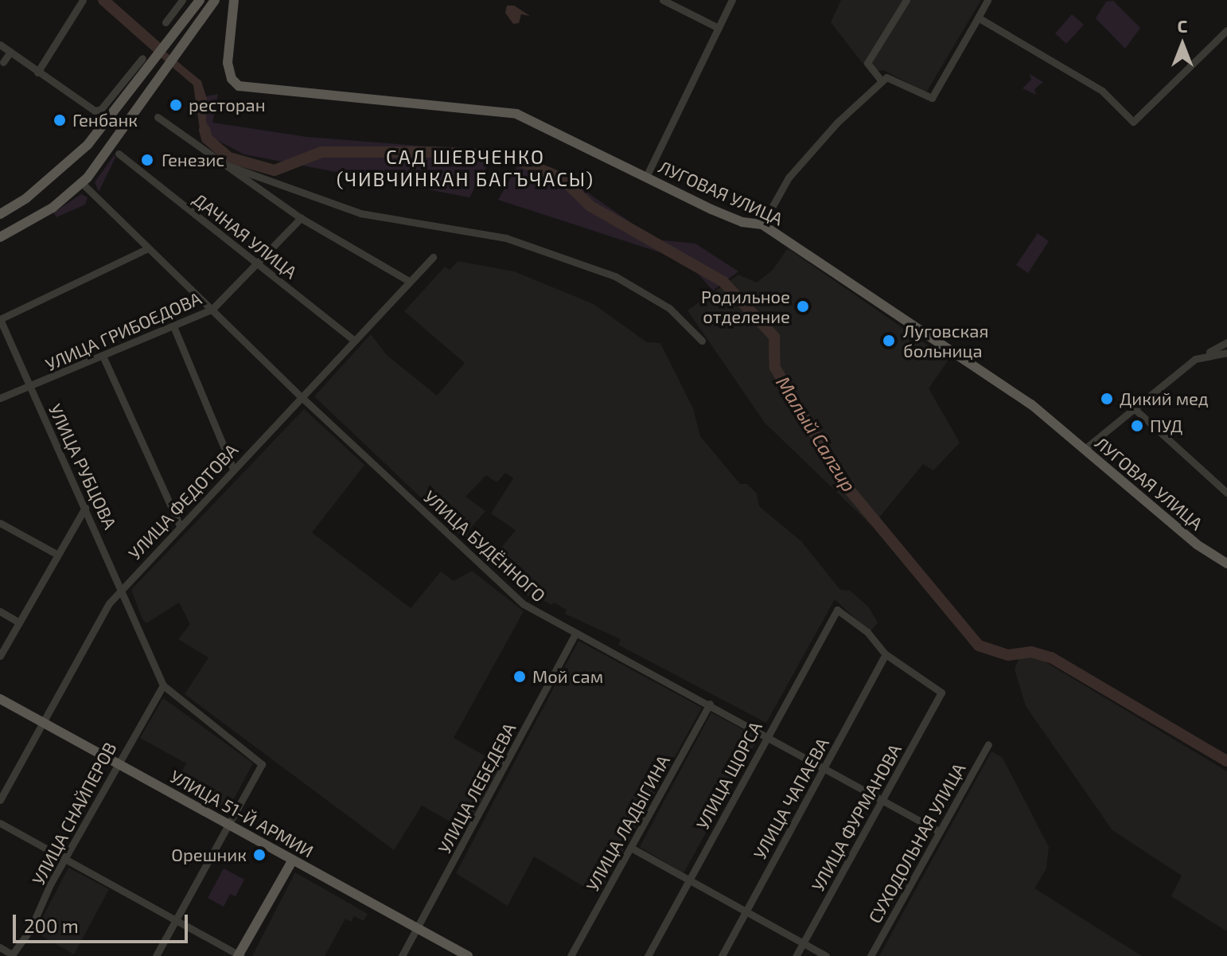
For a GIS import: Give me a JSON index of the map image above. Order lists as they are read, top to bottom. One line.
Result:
{"streets":{"main road":["ЛУГОВАЯ УЛИЦА","УЛИЦА 51-Й АРМИИ"],"street":["ДАЧНАЯ УЛИЦА","УЛИЦА ГРИБОЕДОВА","УЛИЦА РУБЦОВА","УЛИЦА ФЕДОТОВА","УЛИЦА БУДЁННОГО","УЛИЦА ЩОРСА","УЛИЦА ЛЕБЕДЕВА","УЛИЦА ЧАПАЕВА","УЛИЦА СНАЙПЕРОВ","УЛИЦА ФУРМАНОВА","УЛИЦА ЛАДЫГИНА","СУХОДОЛЬНАЯ УЛИЦА"]},"crossings":[["ДАЧНАЯ УЛИЦА","УЛИЦА ГРИБОЕДОВА"],["ДАЧНАЯ УЛИЦА","УЛИЦА ФЕДОТОВА"],["УЛИЦА ГРИБОЕДОВА","УЛИЦА РУБЦОВА"],["УЛИЦА ГРИБОЕДОВА","УЛИЦА БУДЁННОГО"],["УЛИЦА РУБЦОВА","УЛИЦА ФЕДОТОВА"],["УЛИЦА РУБЦОВА","УЛИЦА СНАЙПЕРОВ"],["УЛИЦА РУБЦОВА","УЛИЦА 51-Й АРМИИ"],["УЛИЦА ФЕДОТОВА","УЛИЦА БУДЁННОГО"],["УЛИЦА ФЕДОТОВА","УЛИЦА 51-Й АРМИИ"],["УЛИЦА БУДЁННОГО","УЛИЦА ЩОРСА"],["УЛИЦА БУДЁННОГО","УЛИЦА ЛЕБЕДЕВА"],["УЛИЦА БУДЁННОГО","УЛИЦА ЧАПАЕВА"],["УЛИЦА БУДЁННОГО","УЛИЦА ФУРМАНОВА"],["УЛИЦА БУДЁННОГО","УЛИЦА ЛАДЫГИНА"],["УЛИЦА БУДЁННОГО","СУХОДОЛЬНАЯ УЛИЦА"],["УЛИЦА ЩОРСА","УЛИЦА ЧАПАЕВА"],["УЛИЦА ЩОРСА","УЛИЦА ФУРМАНОВА"],["УЛИЦА ЛЕБЕДЕВА","УЛИЦА 51-Й АРМИИ"],["УЛИЦА ЧАПАЕВА","УЛИЦА ФУРМАНОВА"],["УЛИЦА СНАЙПЕРОВ","УЛИЦА 51-Й АРМИИ"]],"districts":["САД ШЕВЧЕНКО (ЧИВЧИНКАН БАГЪЧАСЫ)"],"water":["Малый Салгир"],"places":["ресторан","Генбанк","Генезис","Родильное отделение","Луговская больница","Дикий мед","ПУД","Мой сам","Орешник"],"scale_bar":"200 m","north":"top"}
